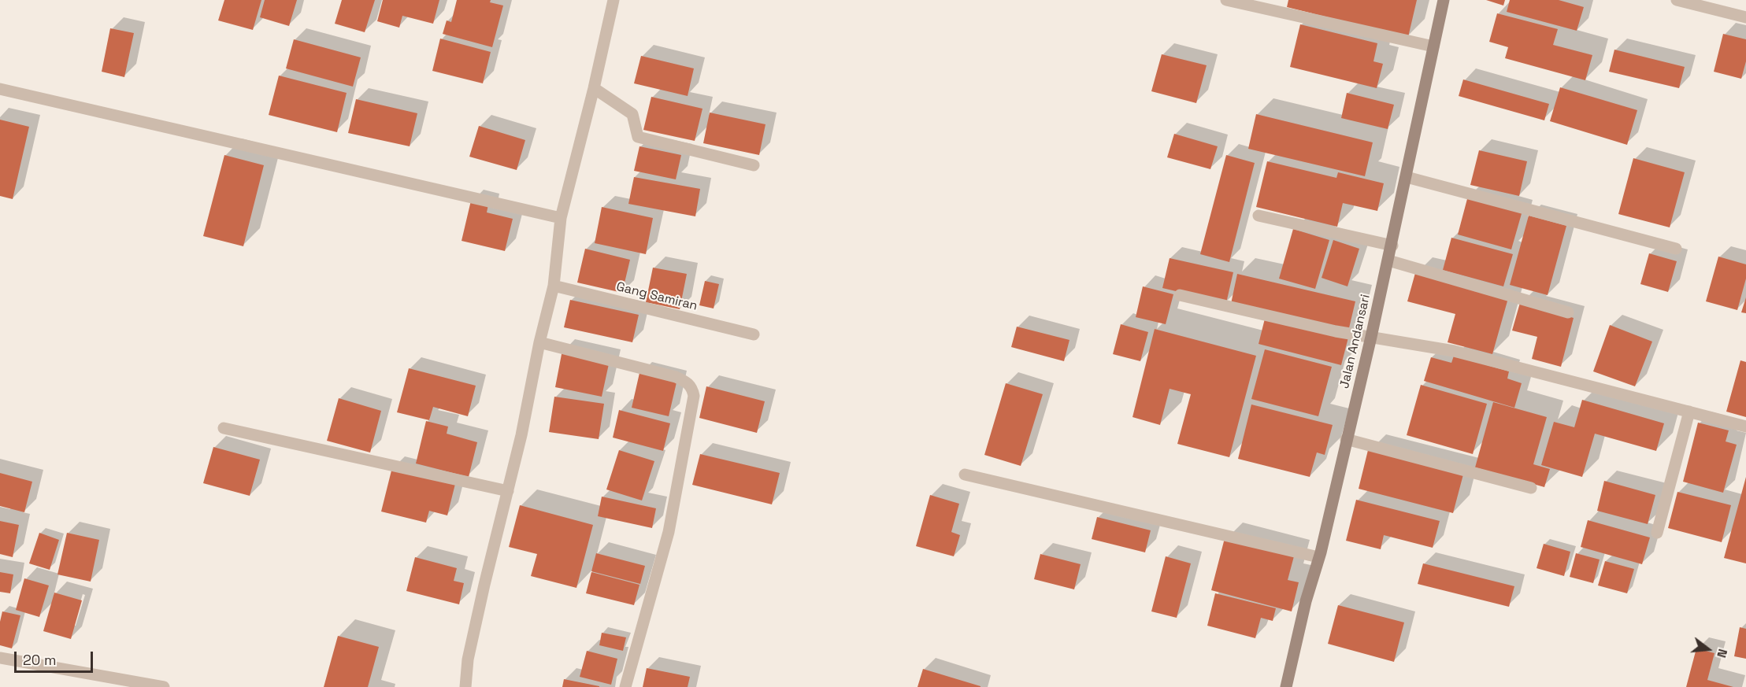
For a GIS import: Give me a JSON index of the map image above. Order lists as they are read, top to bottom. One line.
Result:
{"streets":{"street":["Gang Samiran","Jalan Andansari"]},"scale_bar":"20 m","north":"right"}
